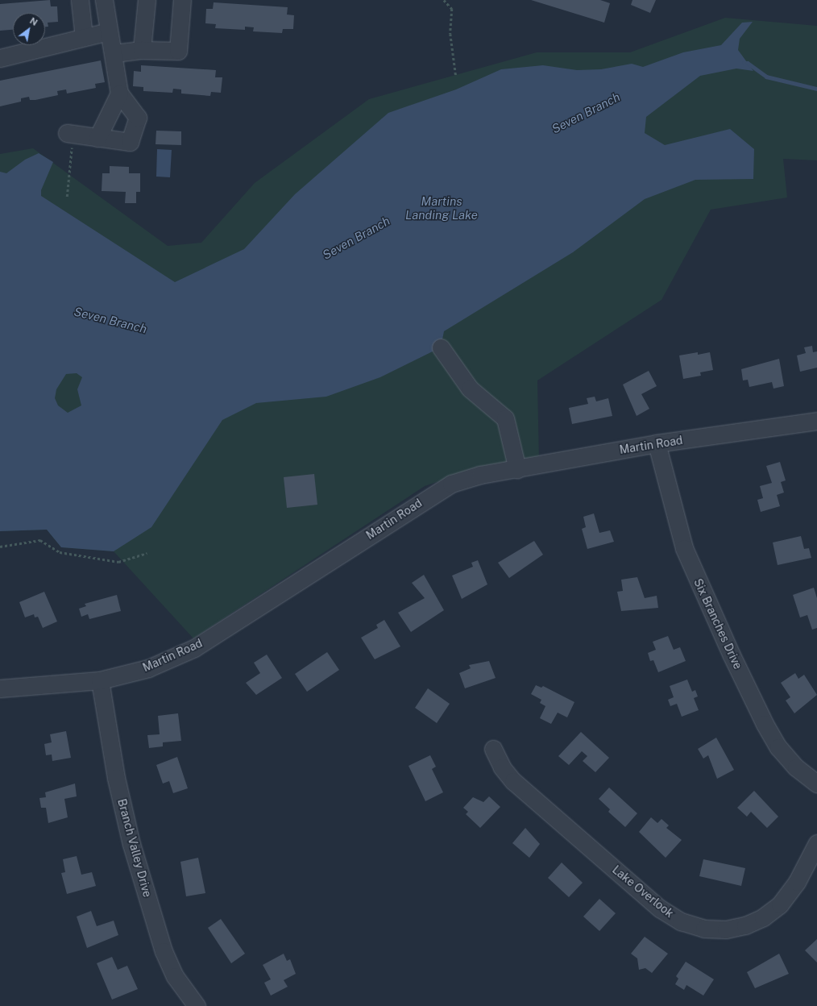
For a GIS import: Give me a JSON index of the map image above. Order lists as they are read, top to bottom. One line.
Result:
{"streets":{"street":["Martin Road","Six Branches Drive","Branch Valley Drive","Lake Overlook"]},"crossings":[["Martin Road","Six Branches Drive"],["Martin Road","Branch Valley Drive"]],"water":["Seven Branch","Martins Landing Lake"],"north":"top right"}
